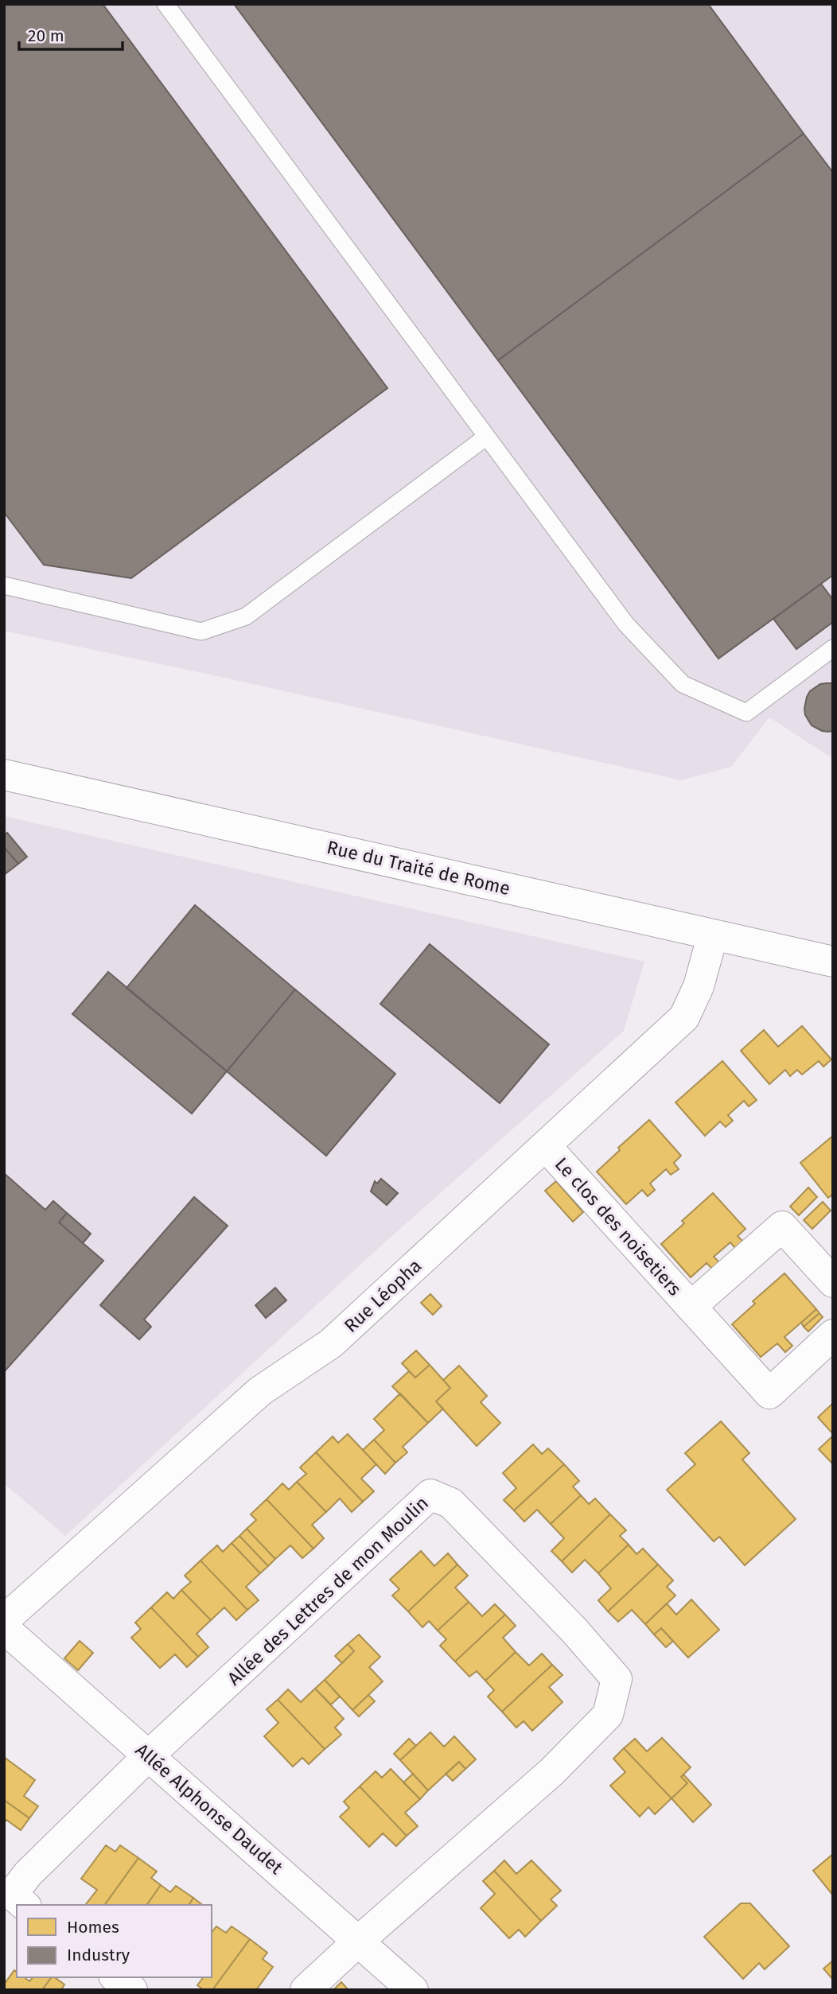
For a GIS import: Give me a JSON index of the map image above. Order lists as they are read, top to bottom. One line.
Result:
{"streets":{"street":["Rue du Traité de Rome","Le clos des noisetiers","Rue Léopha","Allée des Lettres de mon Moulin","Allée Alphonse Daudet"]},"crossings":[["Rue du Traité de Rome","Rue Léopha"],["Le clos des noisetiers","Rue Léopha"],["Allée des Lettres de mon Moulin","Allée Alphonse Daudet"]],"legend":["Homes","Industry"],"scale_bar":"20 m"}
